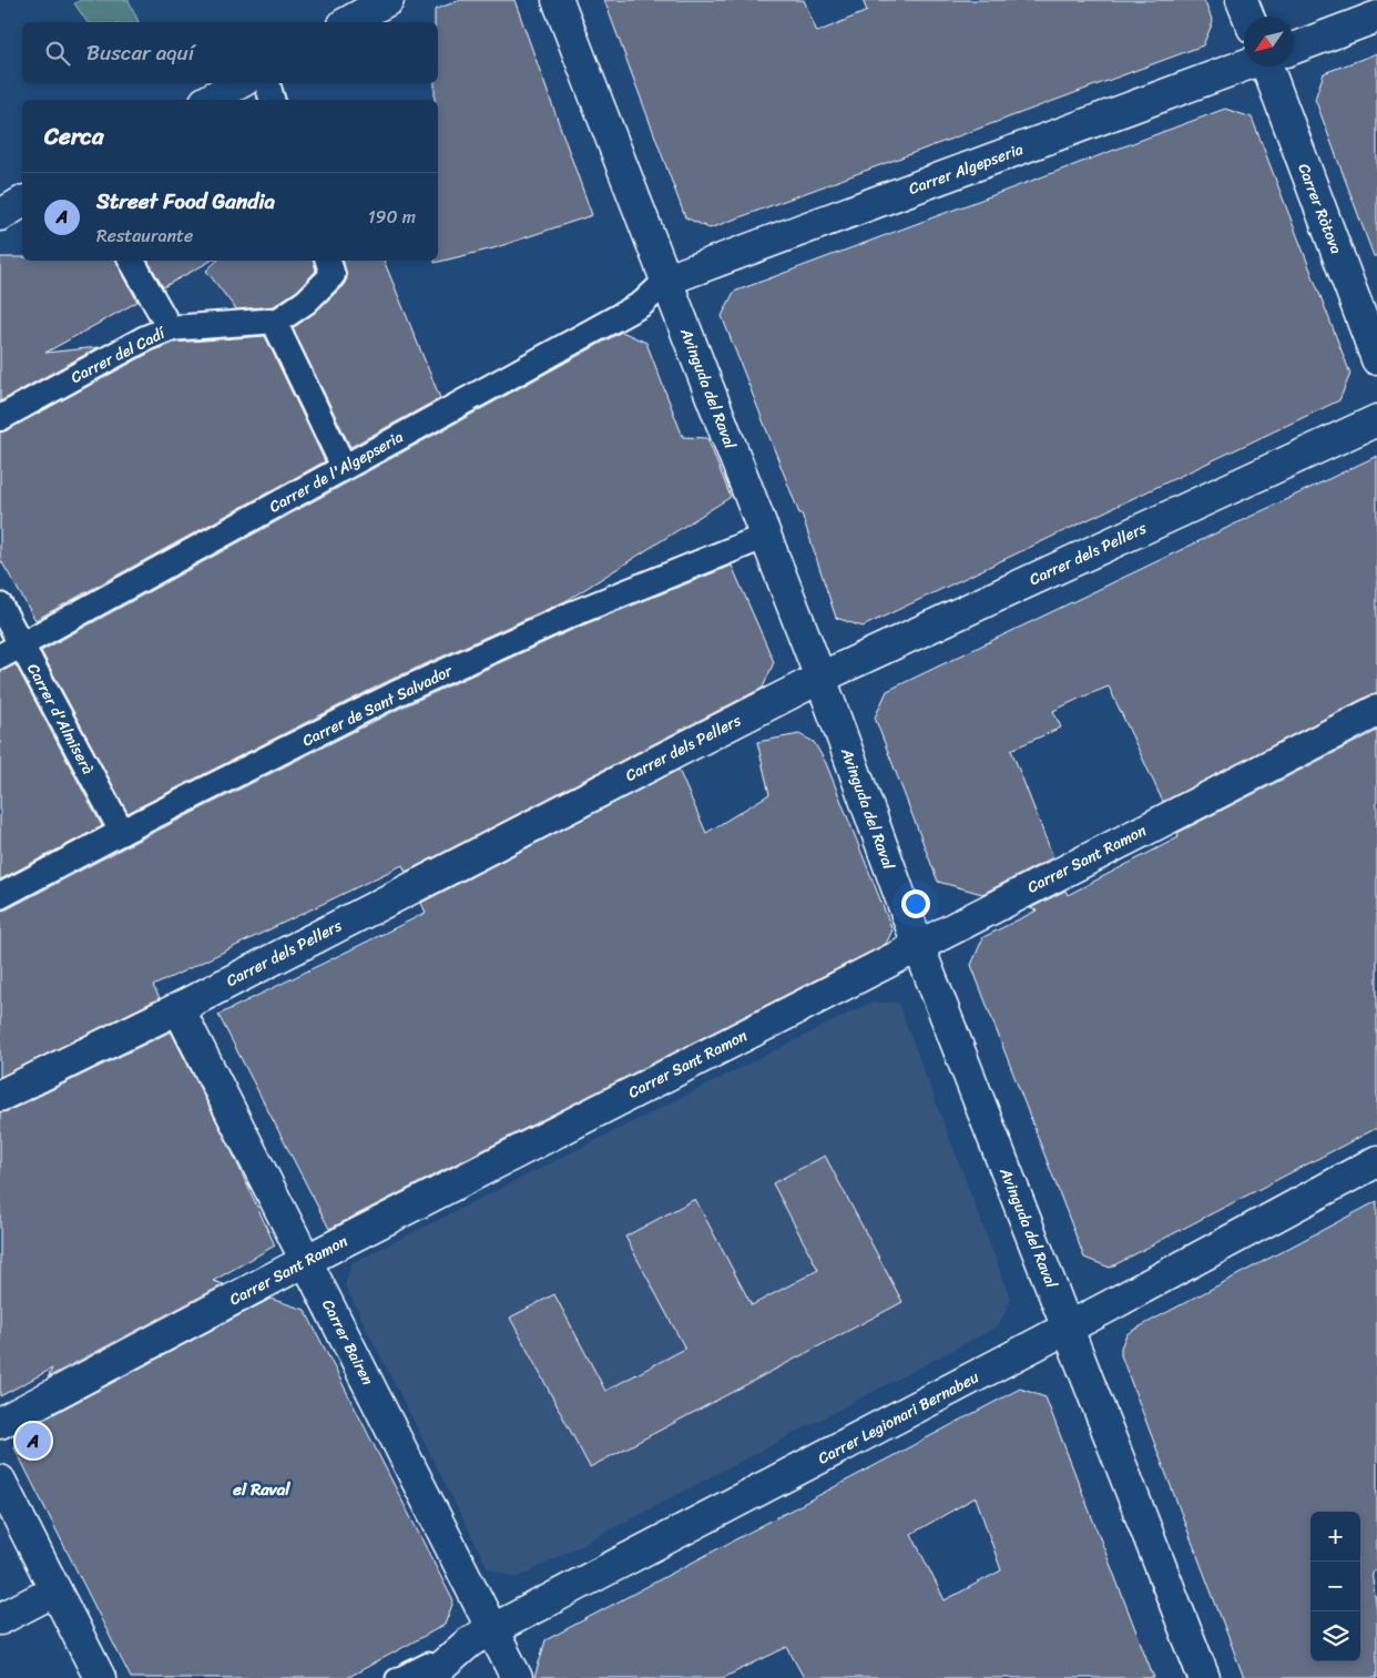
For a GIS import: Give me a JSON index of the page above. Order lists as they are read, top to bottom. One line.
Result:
{"streets":{"street":["Carrer Algepseria","Carrer Ròtova","Carrer del Cadí","Avinguda del Raval","Carrer de l'Algepseria","Carrer dels Pellers","Carrer de Sant Salvador","Carrer d'Almiserà","Carrer Sant Ramon","Carrer Bairen","Carrer Legionari Bernabeu"]},"crossings":[["Carrer Algepseria","Avinguda del Raval"],["Carrer Algepseria","Carrer de l'Algepseria"],["Avinguda del Raval","Carrer de l'Algepseria"],["Avinguda del Raval","Carrer dels Pellers"],["Avinguda del Raval","Carrer de Sant Salvador"],["Avinguda del Raval","Carrer Sant Ramon"],["Avinguda del Raval","Carrer Legionari Bernabeu"],["Carrer de l'Algepseria","Carrer d'Almiserà"],["Carrer dels Pellers","Carrer Bairen"],["Carrer de Sant Salvador","Carrer d'Almiserà"],["Carrer Sant Ramon","Carrer Bairen"],["Carrer Bairen","Carrer Legionari Bernabeu"]],"districts":["el Raval"],"north":"bottom left","page":{"search":"Buscar aquí","heading":"Cerca","list":[{"mark":"A","name":"Street Food Gandia","note":"Restaurante","value":"190 m"}],"pins":"A","map_buttons":["+","−"]}}
